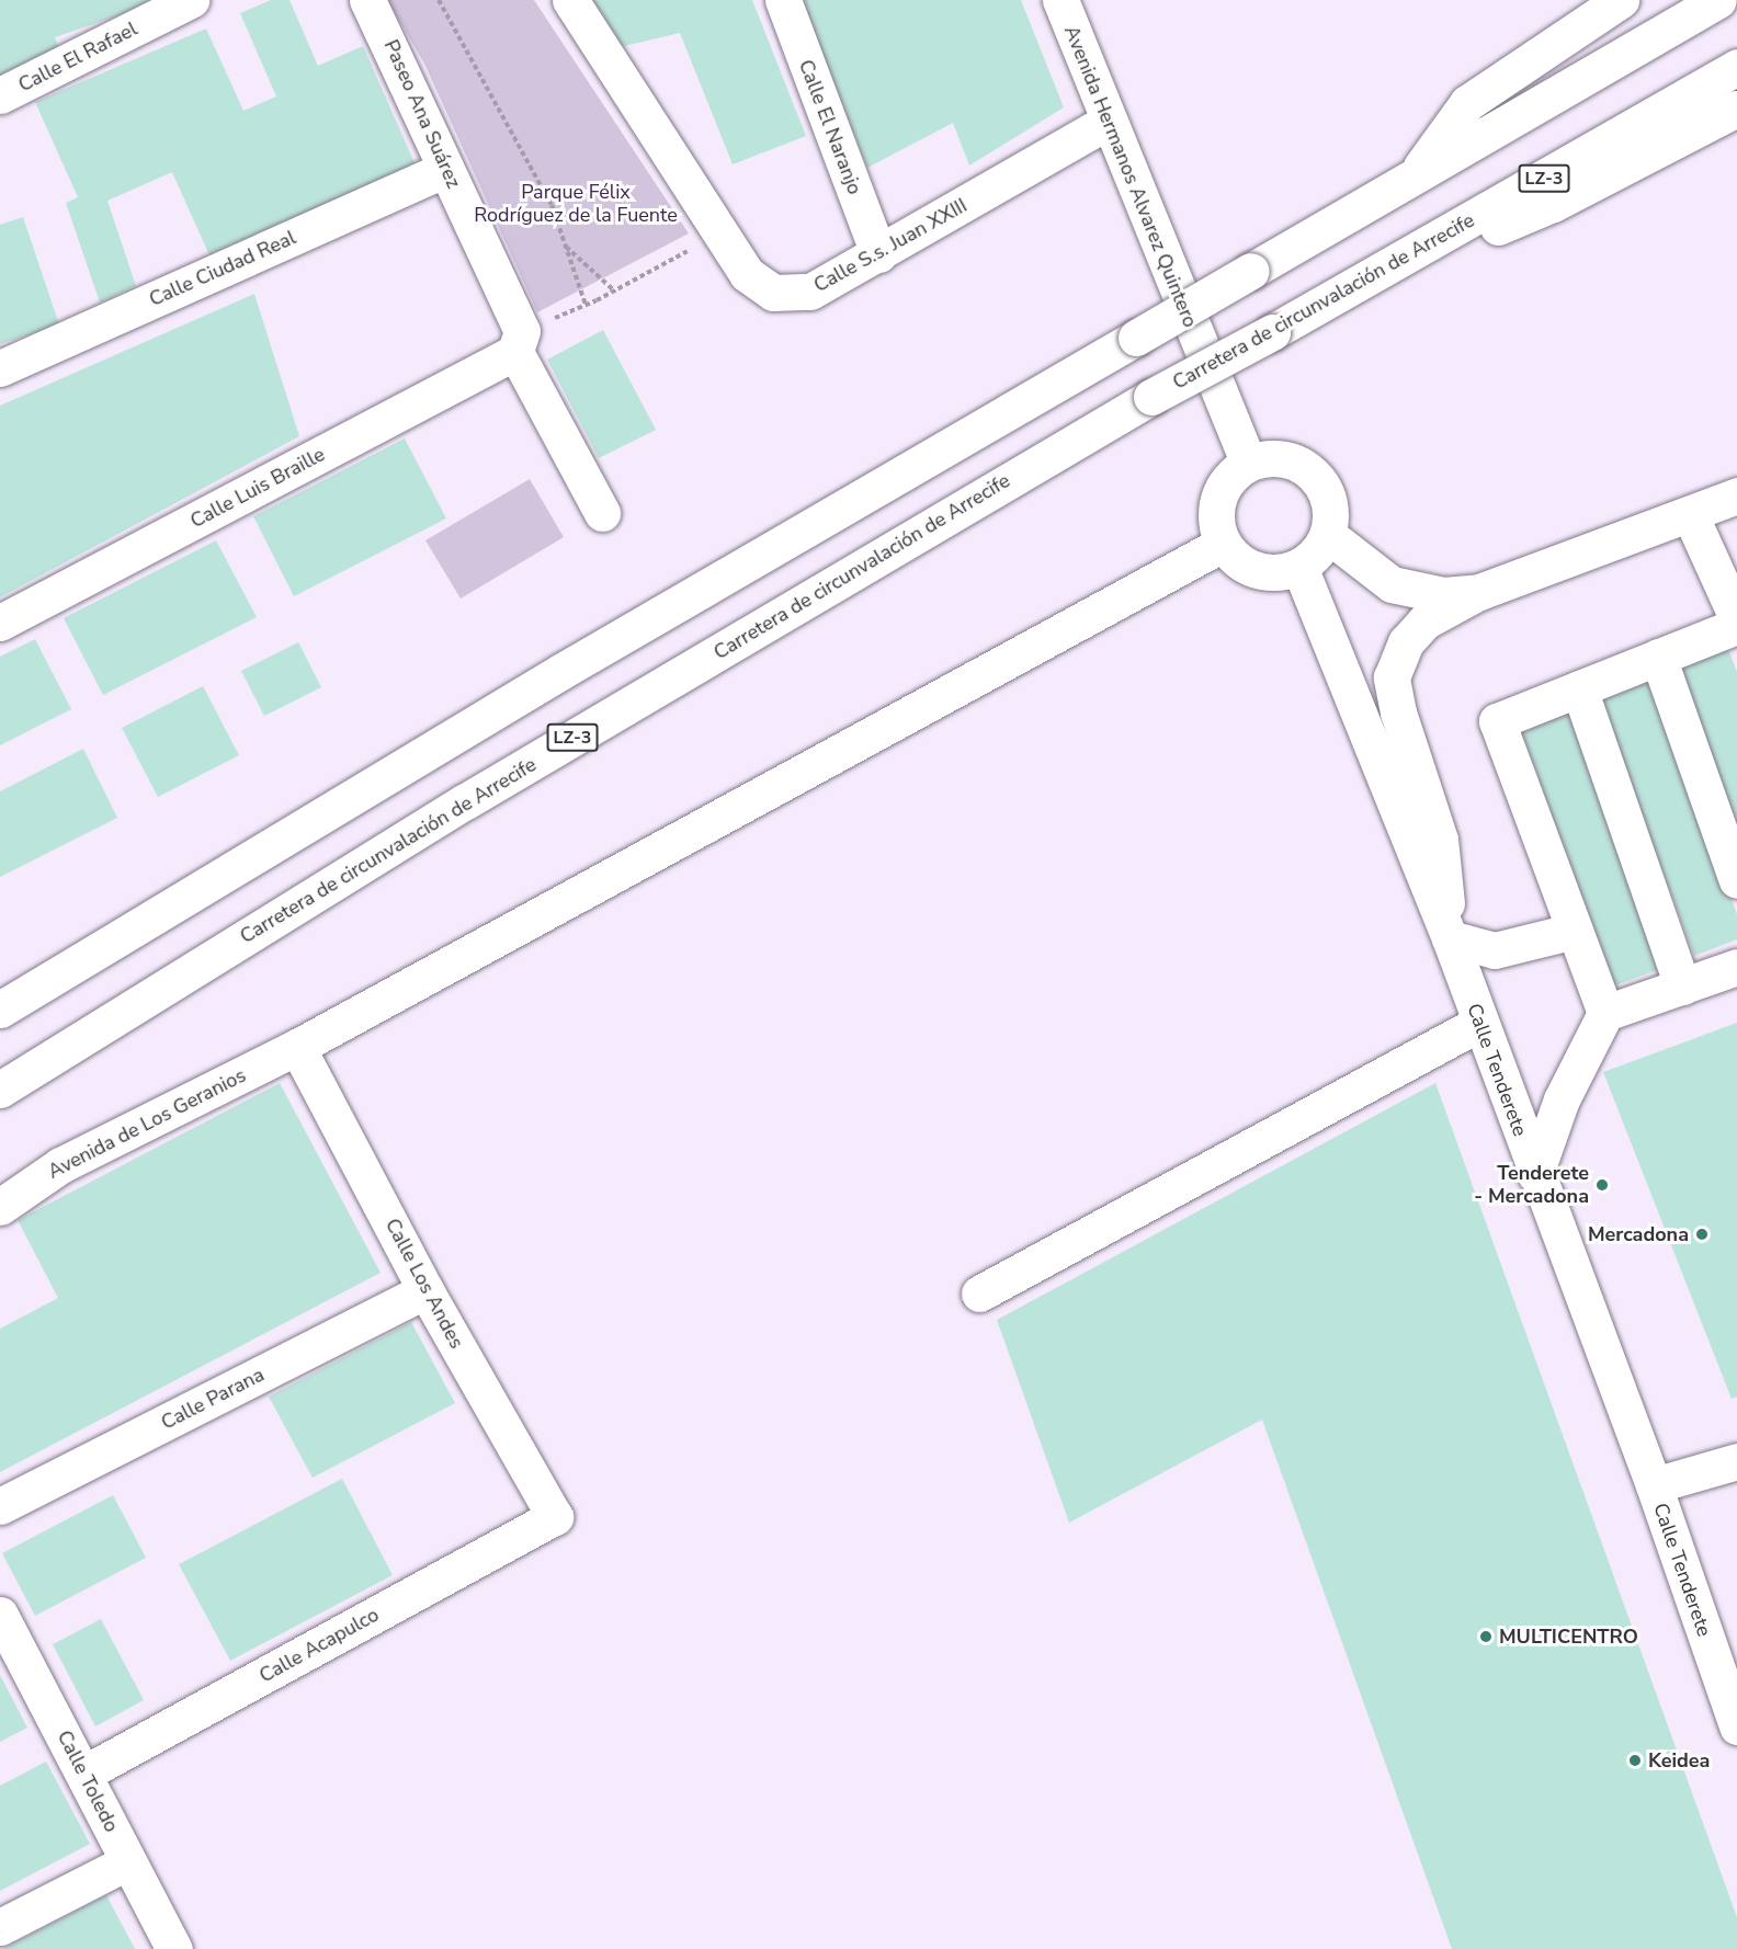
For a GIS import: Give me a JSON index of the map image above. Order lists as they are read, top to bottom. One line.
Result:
{"streets":{"main road":["Calle El Rafael","Paseo Ana Suárez","Calle El Naranjo","Avenida Hermanos Alvarez Quintero","LZ-3","Calle S.s. Juan XXIII","Calle Ciudad Real","Carretera de circunvalación de Arrecife","Calle Luis Braille","Calle Tenderete","Avenida de Los Geranios","Calle Los Andes","Calle Parana","Calle Acapulco","Calle Toledo"]},"crossings":[["Paseo Ana Suárez","Calle Ciudad Real"],["Paseo Ana Suárez","Calle Luis Braille"],["Calle El Naranjo","Calle S.s. Juan XXIII"],["Avenida Hermanos Alvarez Quintero","Calle S.s. Juan XXIII"],["Avenida Hermanos Alvarez Quintero","Calle Tenderete"],["Avenida Hermanos Alvarez Quintero","Avenida de Los Geranios"],["LZ-3","Carretera de circunvalación de Arrecife"],["Calle Tenderete","Avenida de Los Geranios"],["Avenida de Los Geranios","Calle Los Andes"],["Calle Los Andes","Calle Parana"],["Calle Los Andes","Calle Acapulco"],["Calle Acapulco","Calle Toledo"]],"parks":["Parque Félix Rodríguez de la Fuente"],"places":["Tenderete - Mercadona","Mercadona","MULTICENTRO","Keidea"]}
